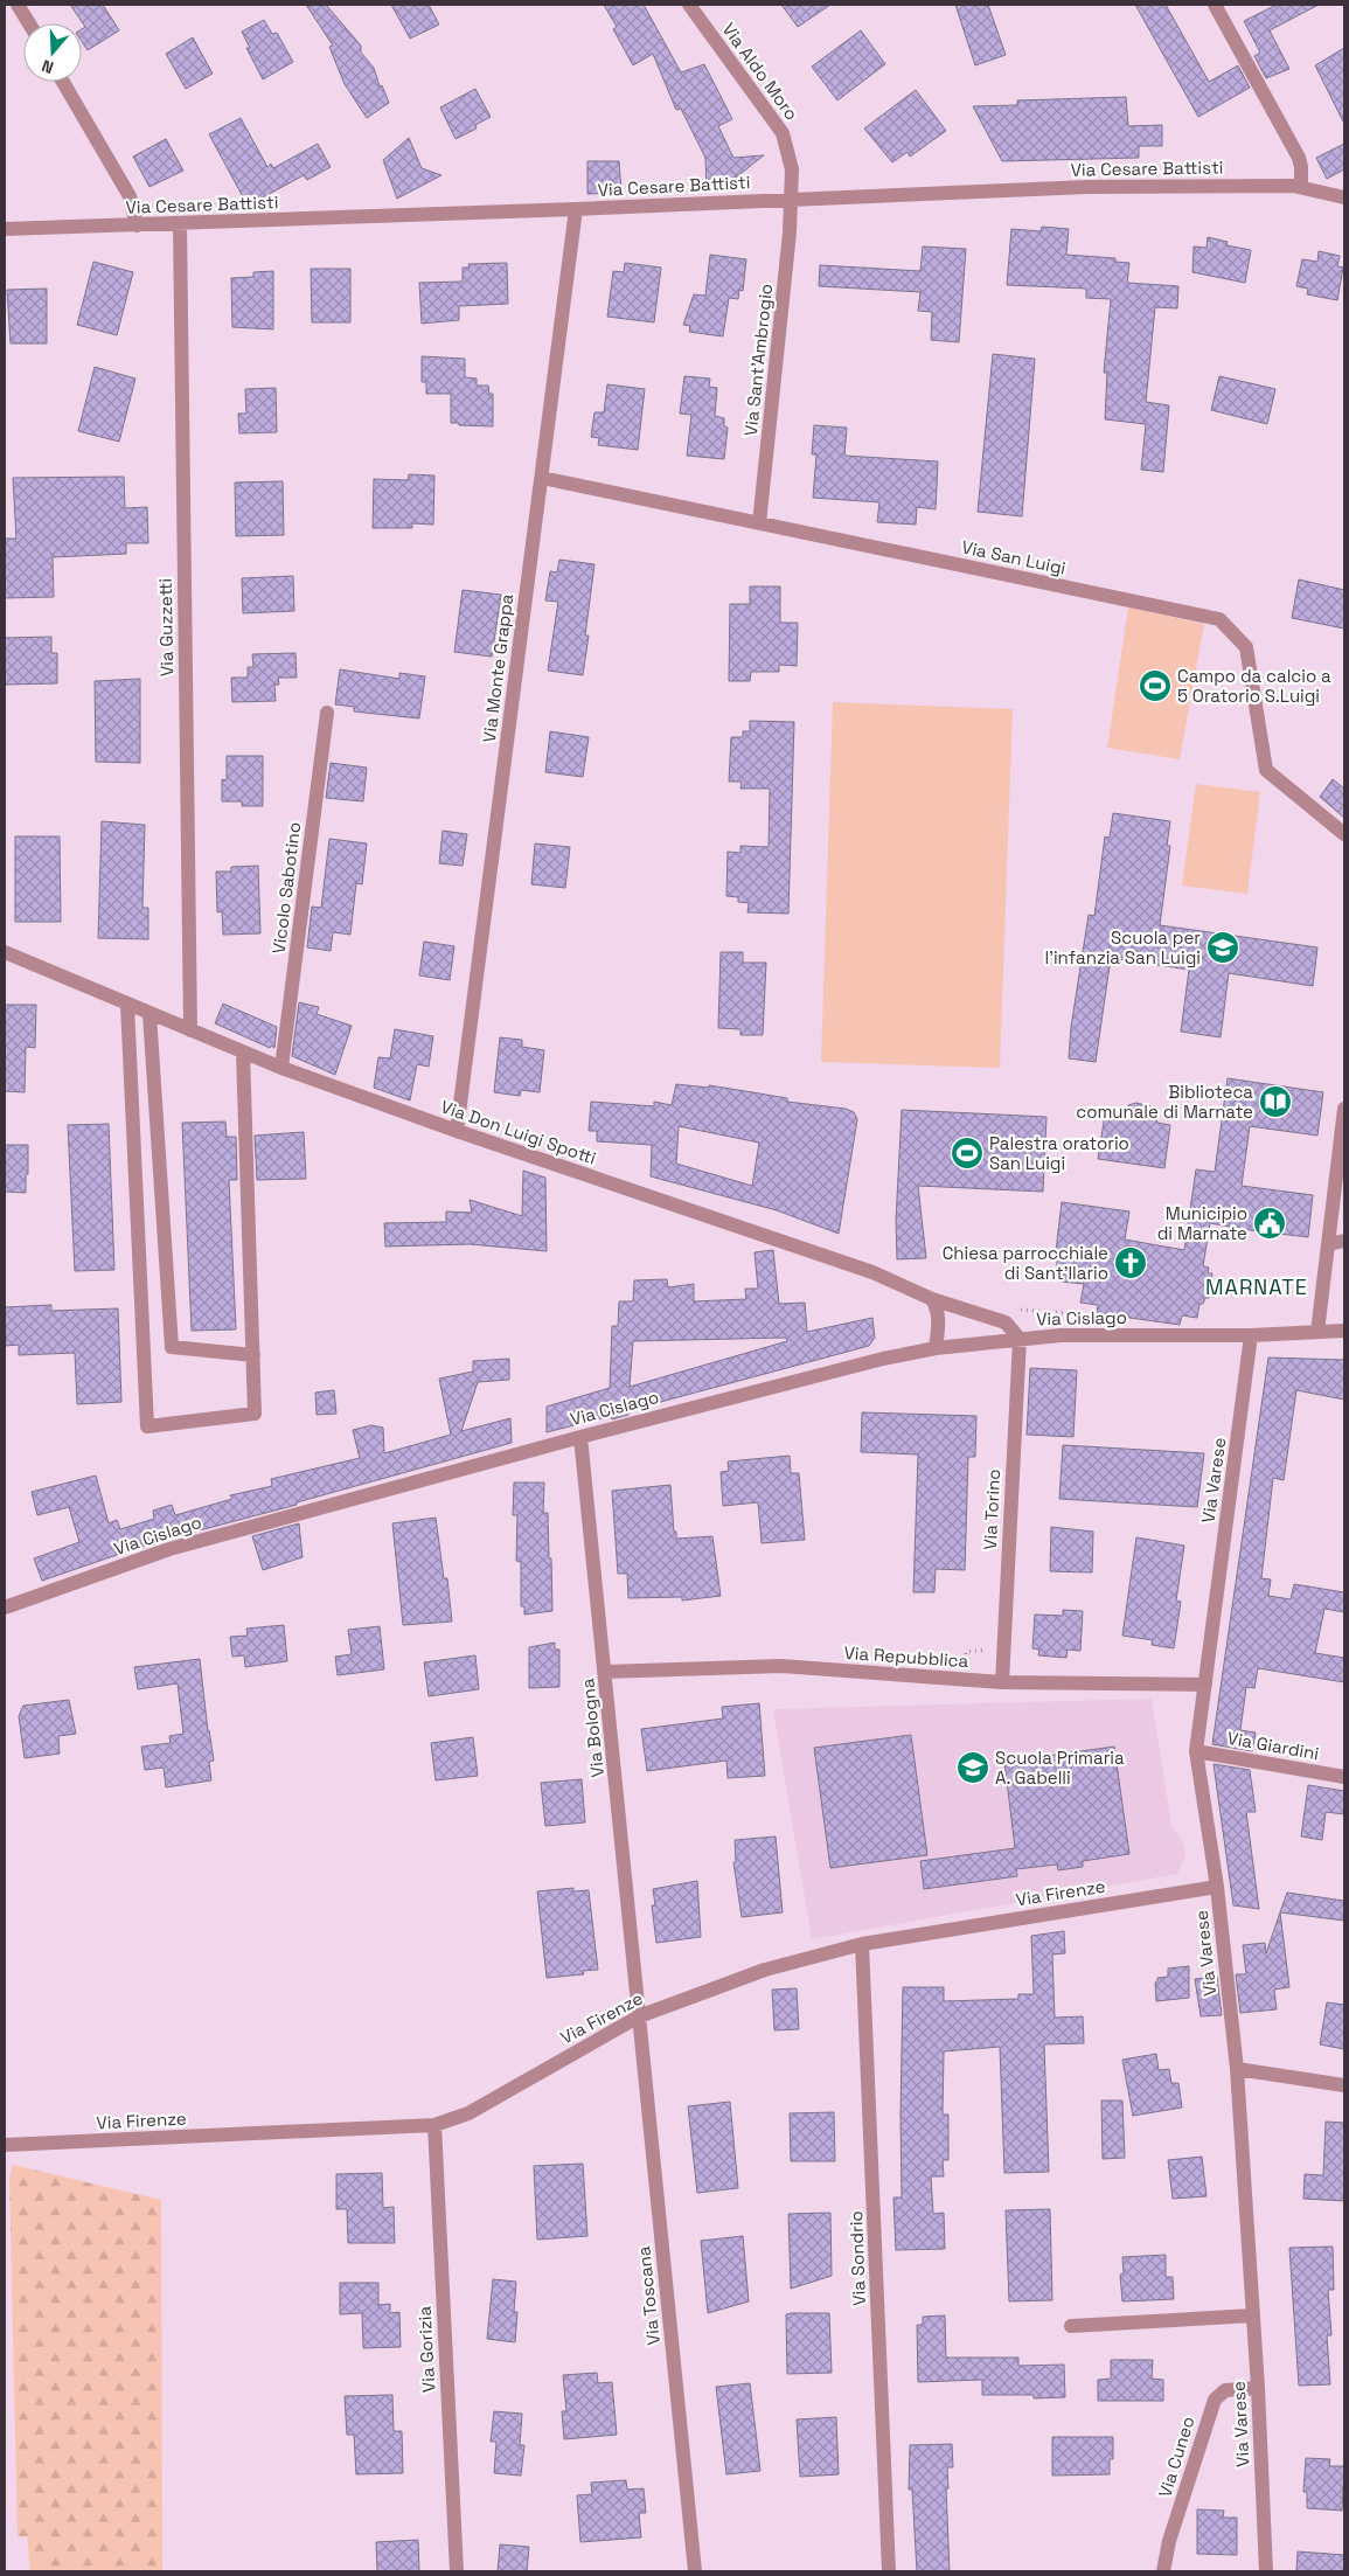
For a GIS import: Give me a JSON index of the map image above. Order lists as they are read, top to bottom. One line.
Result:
{"streets":{"street":["Via Aldo Moro","Via Cesare Battisti","Via Sant'Ambrogio","Via San Luigi","Via Guzzetti","Via Monte Grappa","Vicolo Sabotino","Via Don Luigi Spotti","Via Cislago","Via Varese","Via Torino","Via Repubblica","Via Bologna","Via Giardini","Via Firenze","Via Sondrio","Via Toscana","Via Gorizia","Via Cuneo"]},"crossings":[["Via Aldo Moro","Via Cesare Battisti"],["Via Aldo Moro","Via Sant'Ambrogio"],["Via Cesare Battisti","Via Sant'Ambrogio"],["Via Cesare Battisti","Via Guzzetti"],["Via Cesare Battisti","Via Monte Grappa"],["Via Sant'Ambrogio","Via San Luigi"],["Via San Luigi","Via Monte Grappa"],["Via Guzzetti","Via Don Luigi Spotti"],["Via Monte Grappa","Via Don Luigi Spotti"],["Vicolo Sabotino","Via Don Luigi Spotti"],["Via Don Luigi Spotti","Via Cislago"],["Via Don Luigi Spotti","Via Torino"],["Via Cislago","Via Varese"],["Via Cislago","Via Torino"],["Via Cislago","Via Bologna"],["Via Varese","Via Repubblica"],["Via Varese","Via Giardini"],["Via Varese","Via Firenze"],["Via Varese","Via Cuneo"],["Via Torino","Via Repubblica"],["Via Repubblica","Via Bologna"],["Via Bologna","Via Firenze"],["Via Bologna","Via Toscana"],["Via Firenze","Via Sondrio"],["Via Firenze","Via Toscana"],["Via Firenze","Via Gorizia"]],"districts":["MARNATE"],"places":{"sports":["Campo da calcio a 5 Oratorio S.Luigi","Palestra oratorio San Luigi"],"school or university":["Scuola per l'infanzia San Luigi","Scuola Primaria A. Gabelli"],"library":["Biblioteca comunale di Marnate"],"public building":["Municipio di Marnate"],"church":["Chiesa parrocchiale di Sant'Ilario"]},"north":"bottom"}
